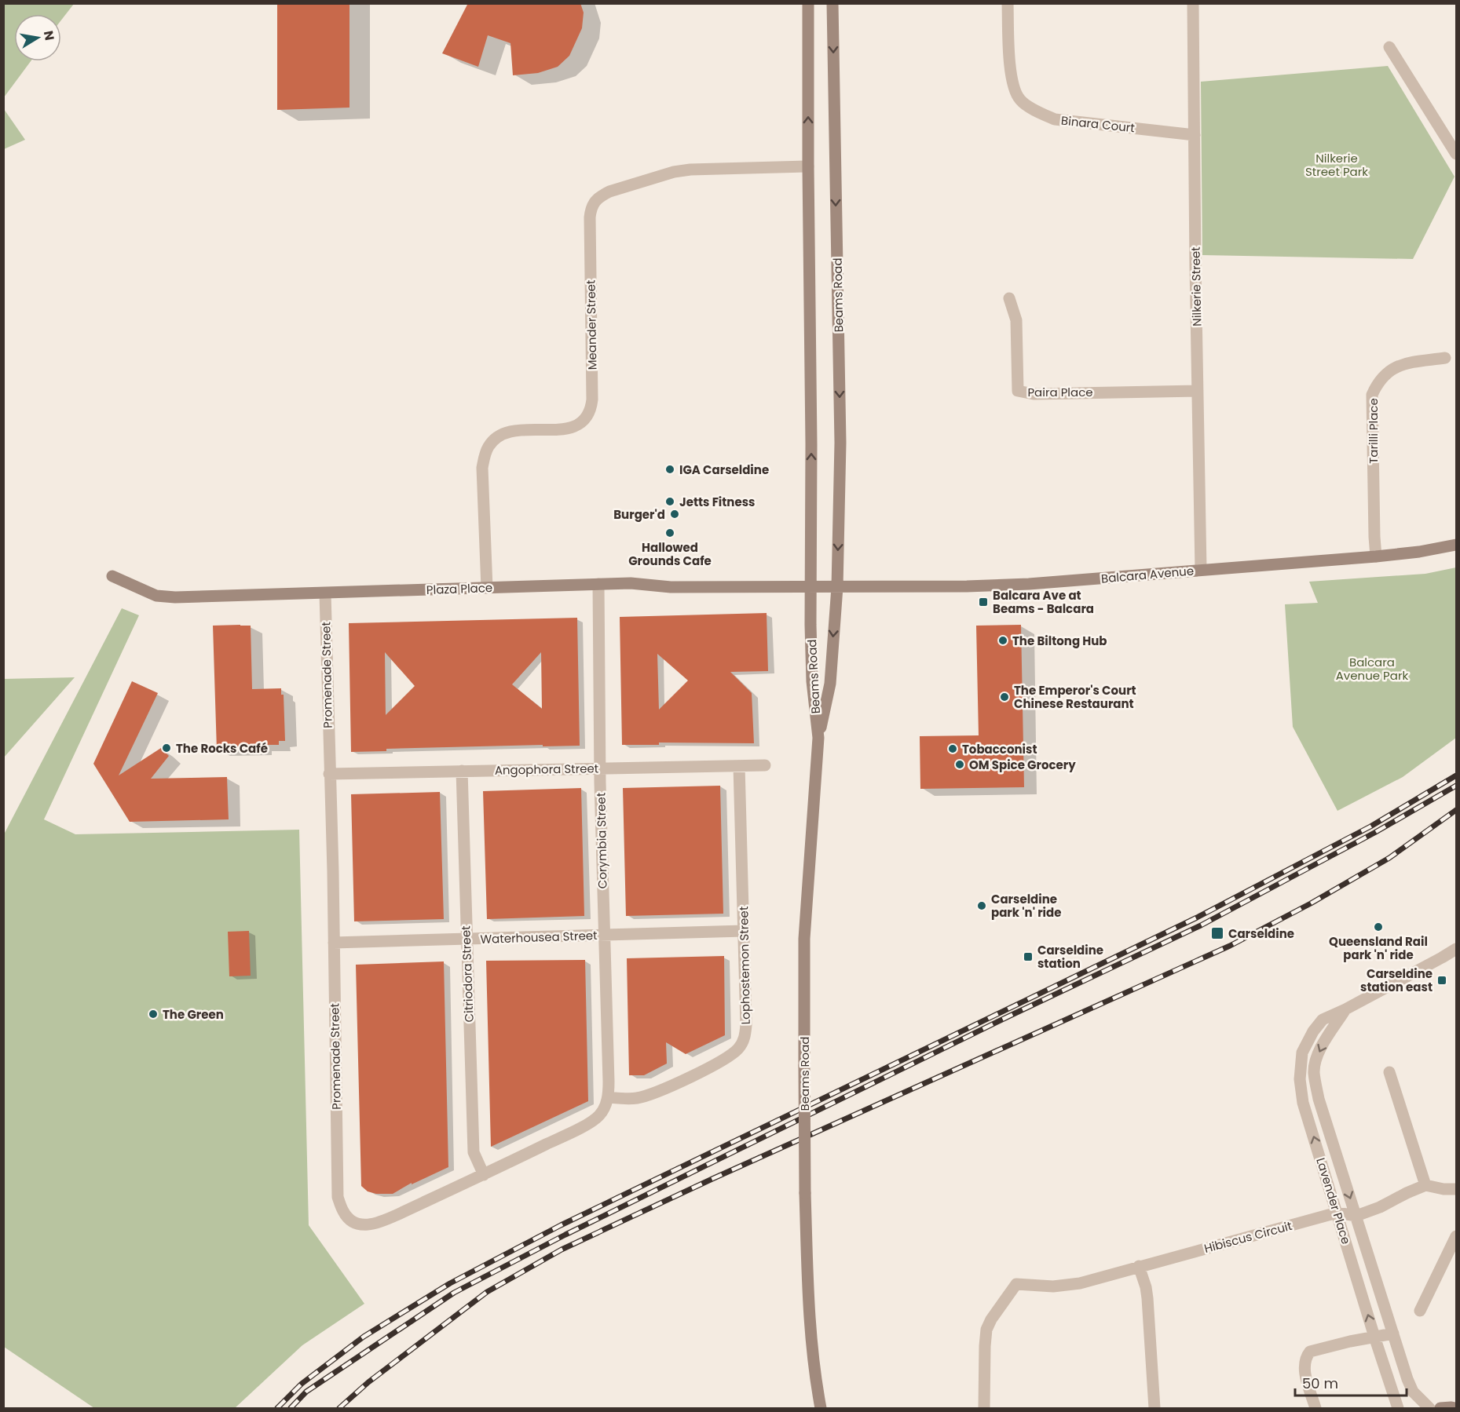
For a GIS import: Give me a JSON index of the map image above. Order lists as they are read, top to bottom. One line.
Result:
{"streets":{"main road":["Beams Road","Balcara Avenue","Plaza Place"],"street":["Binara Court","Nilkerie Street","Meander Street","Paira Place","Tarilli Place","Promenade Street","Angophora Street","Corymbia Street","Waterhousea Street","Lophostemon Street","Citriodora Street","Lavender Place","Hibiscus Circuit"]},"crossings":[["Binara Court","Nilkerie Street"],["Nilkerie Street","Paira Place"],["Nilkerie Street","Balcara Avenue"],["Beams Road","Meander Street"],["Beams Road","Balcara Avenue"],["Beams Road","Plaza Place"],["Meander Street","Plaza Place"],["Tarilli Place","Balcara Avenue"],["Plaza Place","Promenade Street"],["Plaza Place","Corymbia Street"],["Promenade Street","Angophora Street"],["Promenade Street","Corymbia Street"],["Promenade Street","Waterhousea Street"],["Promenade Street","Lophostemon Street"],["Promenade Street","Citriodora Street"],["Angophora Street","Corymbia Street"],["Angophora Street","Lophostemon Street"],["Angophora Street","Citriodora Street"],["Corymbia Street","Waterhousea Street"],["Corymbia Street","Lophostemon Street"],["Waterhousea Street","Lophostemon Street"],["Waterhousea Street","Citriodora Street"],["Lavender Place","Hibiscus Circuit"]],"parks":["Nilkerie Street Park","Balcara Avenue Park"],"places":{"other":["IGA Carseldine","Jetts Fitness","Burger'd","Hallowed Grounds Cafe","The Biltong Hub","The Emperor's Court Chinese Restaurant","The Rocks Café","Tobacconist","OM Spice Grocery","Carseldine park 'n' ride","Queensland Rail park 'n' ride","The Green"],"transit":["Balcara Ave at Beams - Balcara","Carseldine","Carseldine station","Carseldine station east"]},"scale_bar":"50 m","north":"right"}
